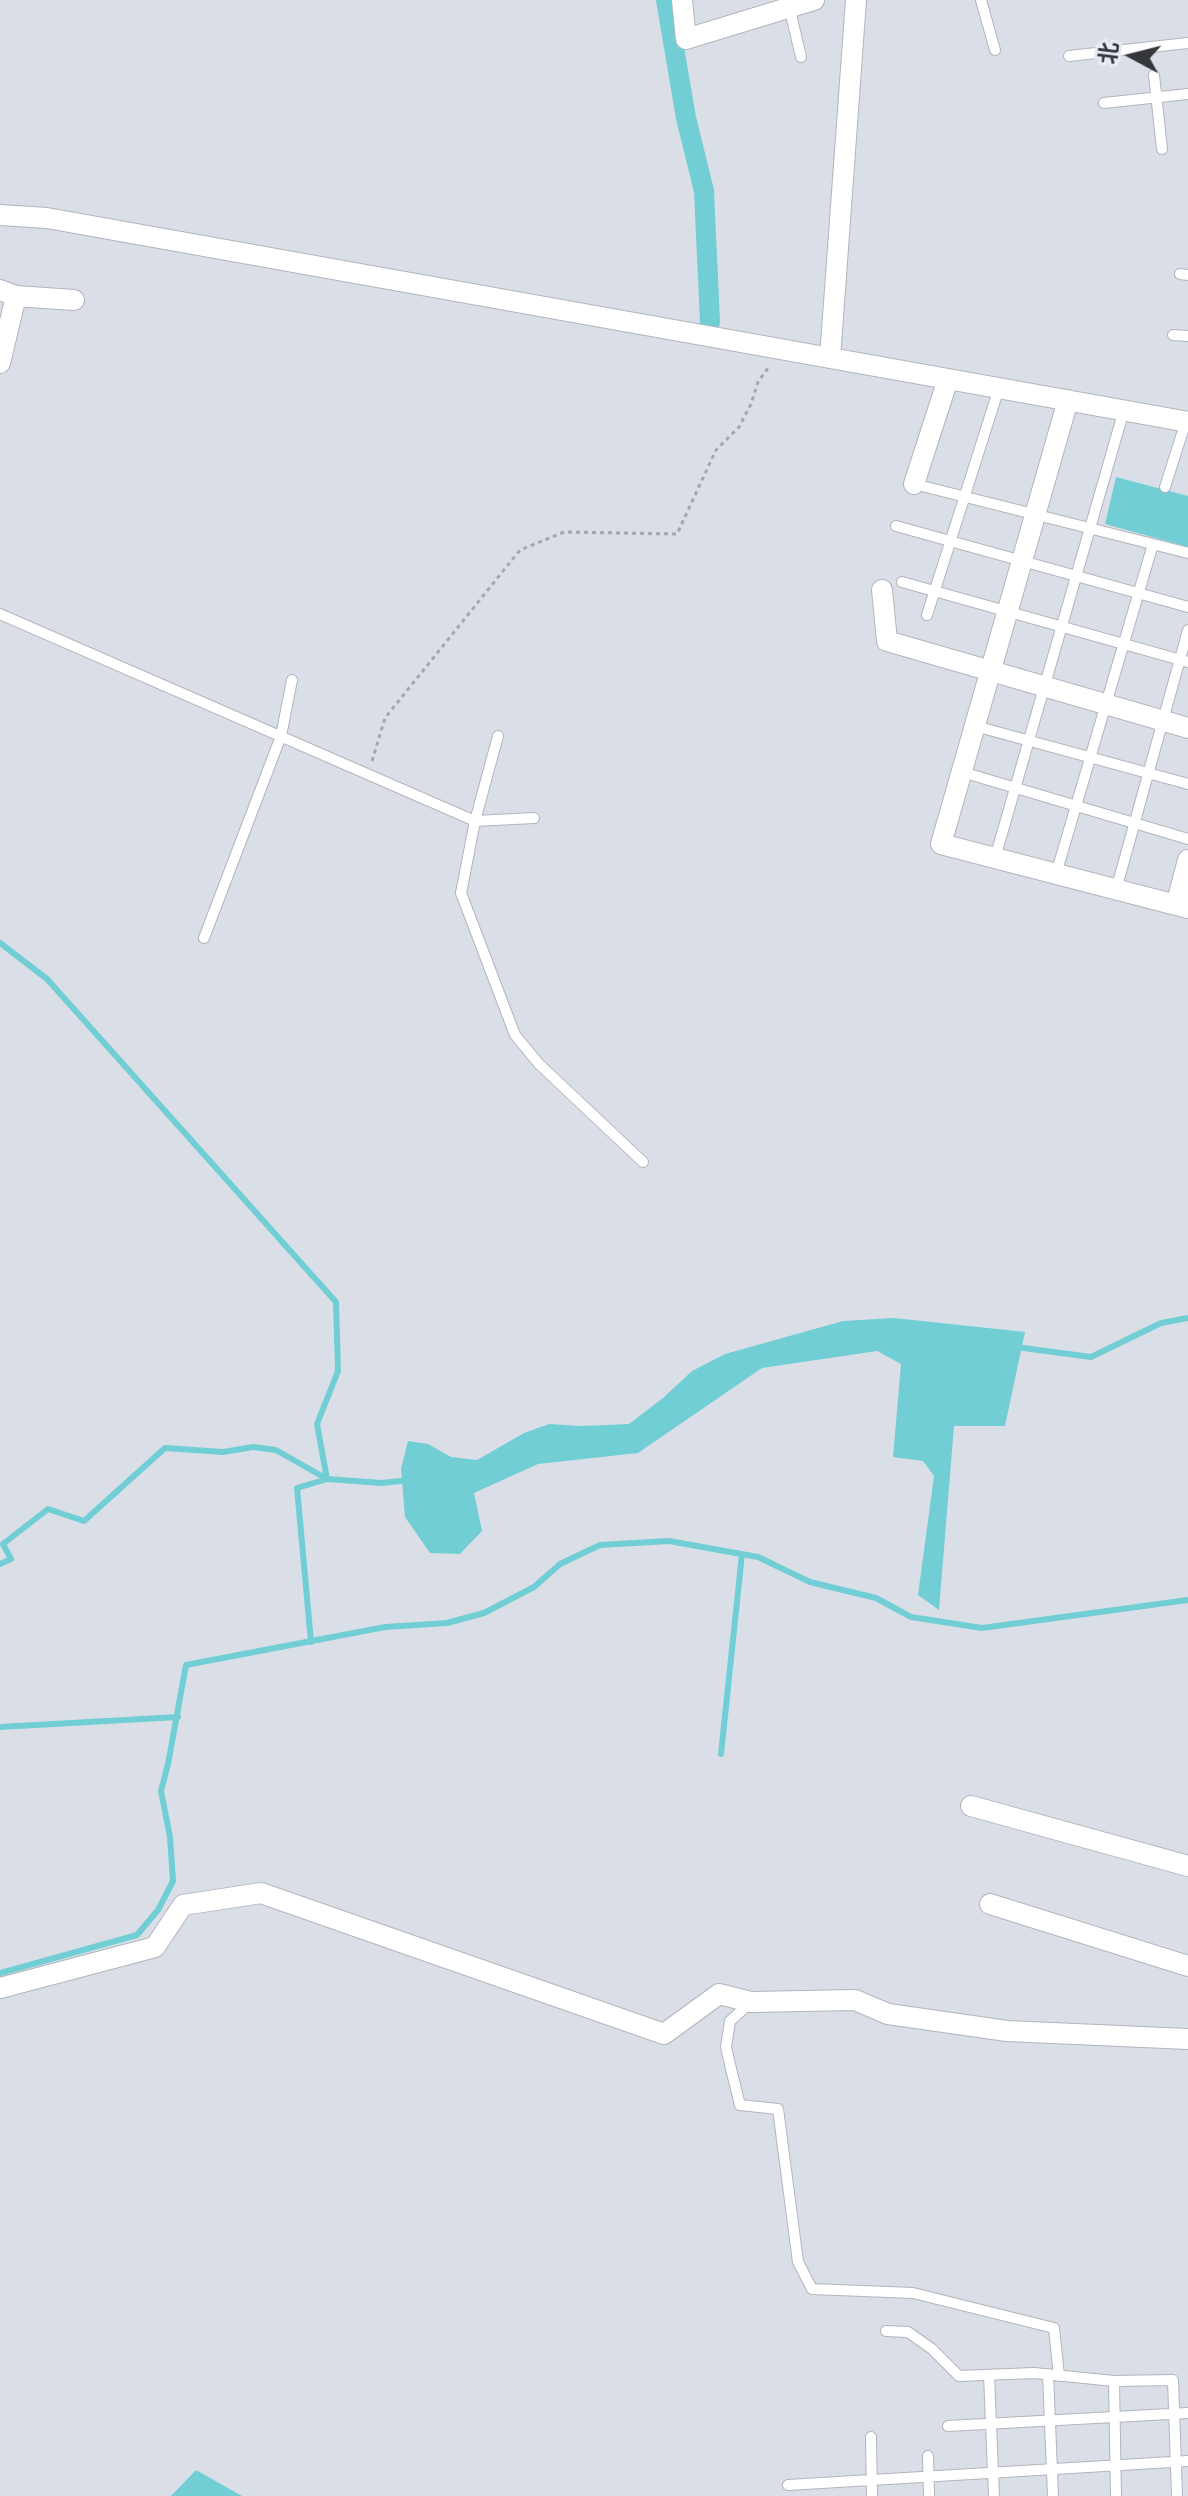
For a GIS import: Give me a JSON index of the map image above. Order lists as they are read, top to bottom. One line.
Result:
{"north":"left"}
